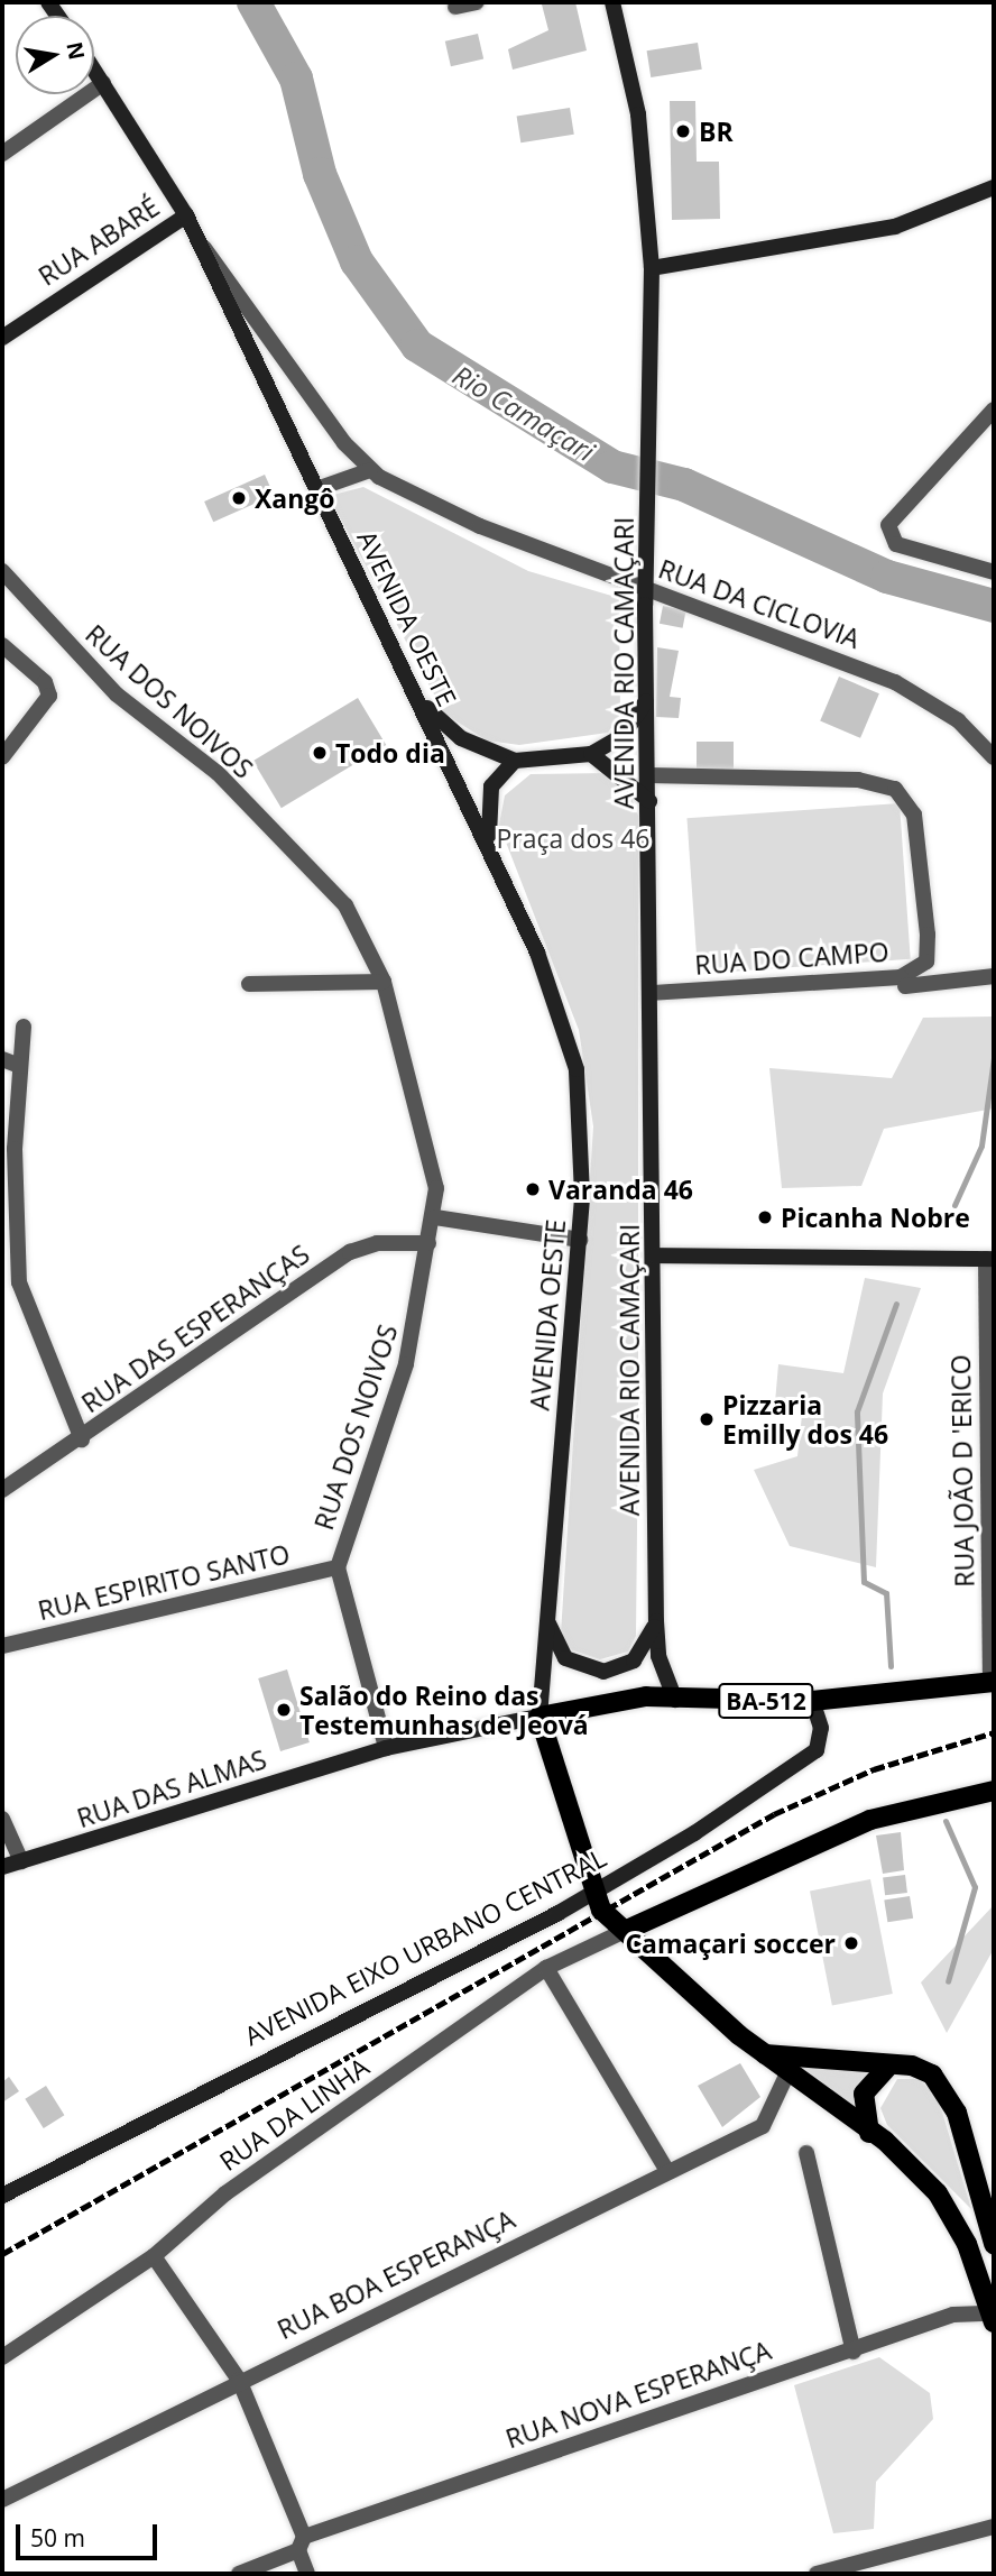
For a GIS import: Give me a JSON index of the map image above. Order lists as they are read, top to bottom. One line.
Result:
{"streets":{"main road":["BA-512"],"street":["RUA ABARÉ","RUA DA CICLOVIA","AVENIDA OESTE","AVENIDA RIO CAMAÇARI","RUA DOS NOIVOS","RUA DO CAMPO","RUA DAS ESPERANÇAS","RUA JOÃO D 'ERICO","RUA ESPIRITO SANTO","RUA DAS ALMAS","AVENIDA EIXO URBANO CENTRAL","RUA DA LINHA","RUA BOA ESPERANÇA","RUA NOVA ESPERANÇA"]},"crossings":[["RUA ABARÉ","AVENIDA OESTE"],["RUA DA CICLOVIA","AVENIDA OESTE"],["RUA DA CICLOVIA","AVENIDA RIO CAMAÇARI"],["AVENIDA OESTE","BA-512"],["AVENIDA OESTE","RUA DAS ALMAS"],["AVENIDA RIO CAMAÇARI","RUA DO CAMPO"],["AVENIDA RIO CAMAÇARI","BA-512"],["RUA DOS NOIVOS","RUA DAS ESPERANÇAS"],["RUA DOS NOIVOS","RUA ESPIRITO SANTO"],["RUA DOS NOIVOS","RUA DAS ALMAS"],["RUA JOÃO D 'ERICO","BA-512"],["BA-512","RUA DAS ALMAS"],["BA-512","AVENIDA EIXO URBANO CENTRAL"]],"water":["Rio Camaçari"],"parks":["Praça dos 46"],"places":["BR","Xangô","Todo dia","Varanda 46","Picanha Nobre","Pizzaria Emilly dos 46","Salão do Reino das Testemunhas de Jeová","Camaçari soccer"],"scale_bar":"50 m","north":"right"}
